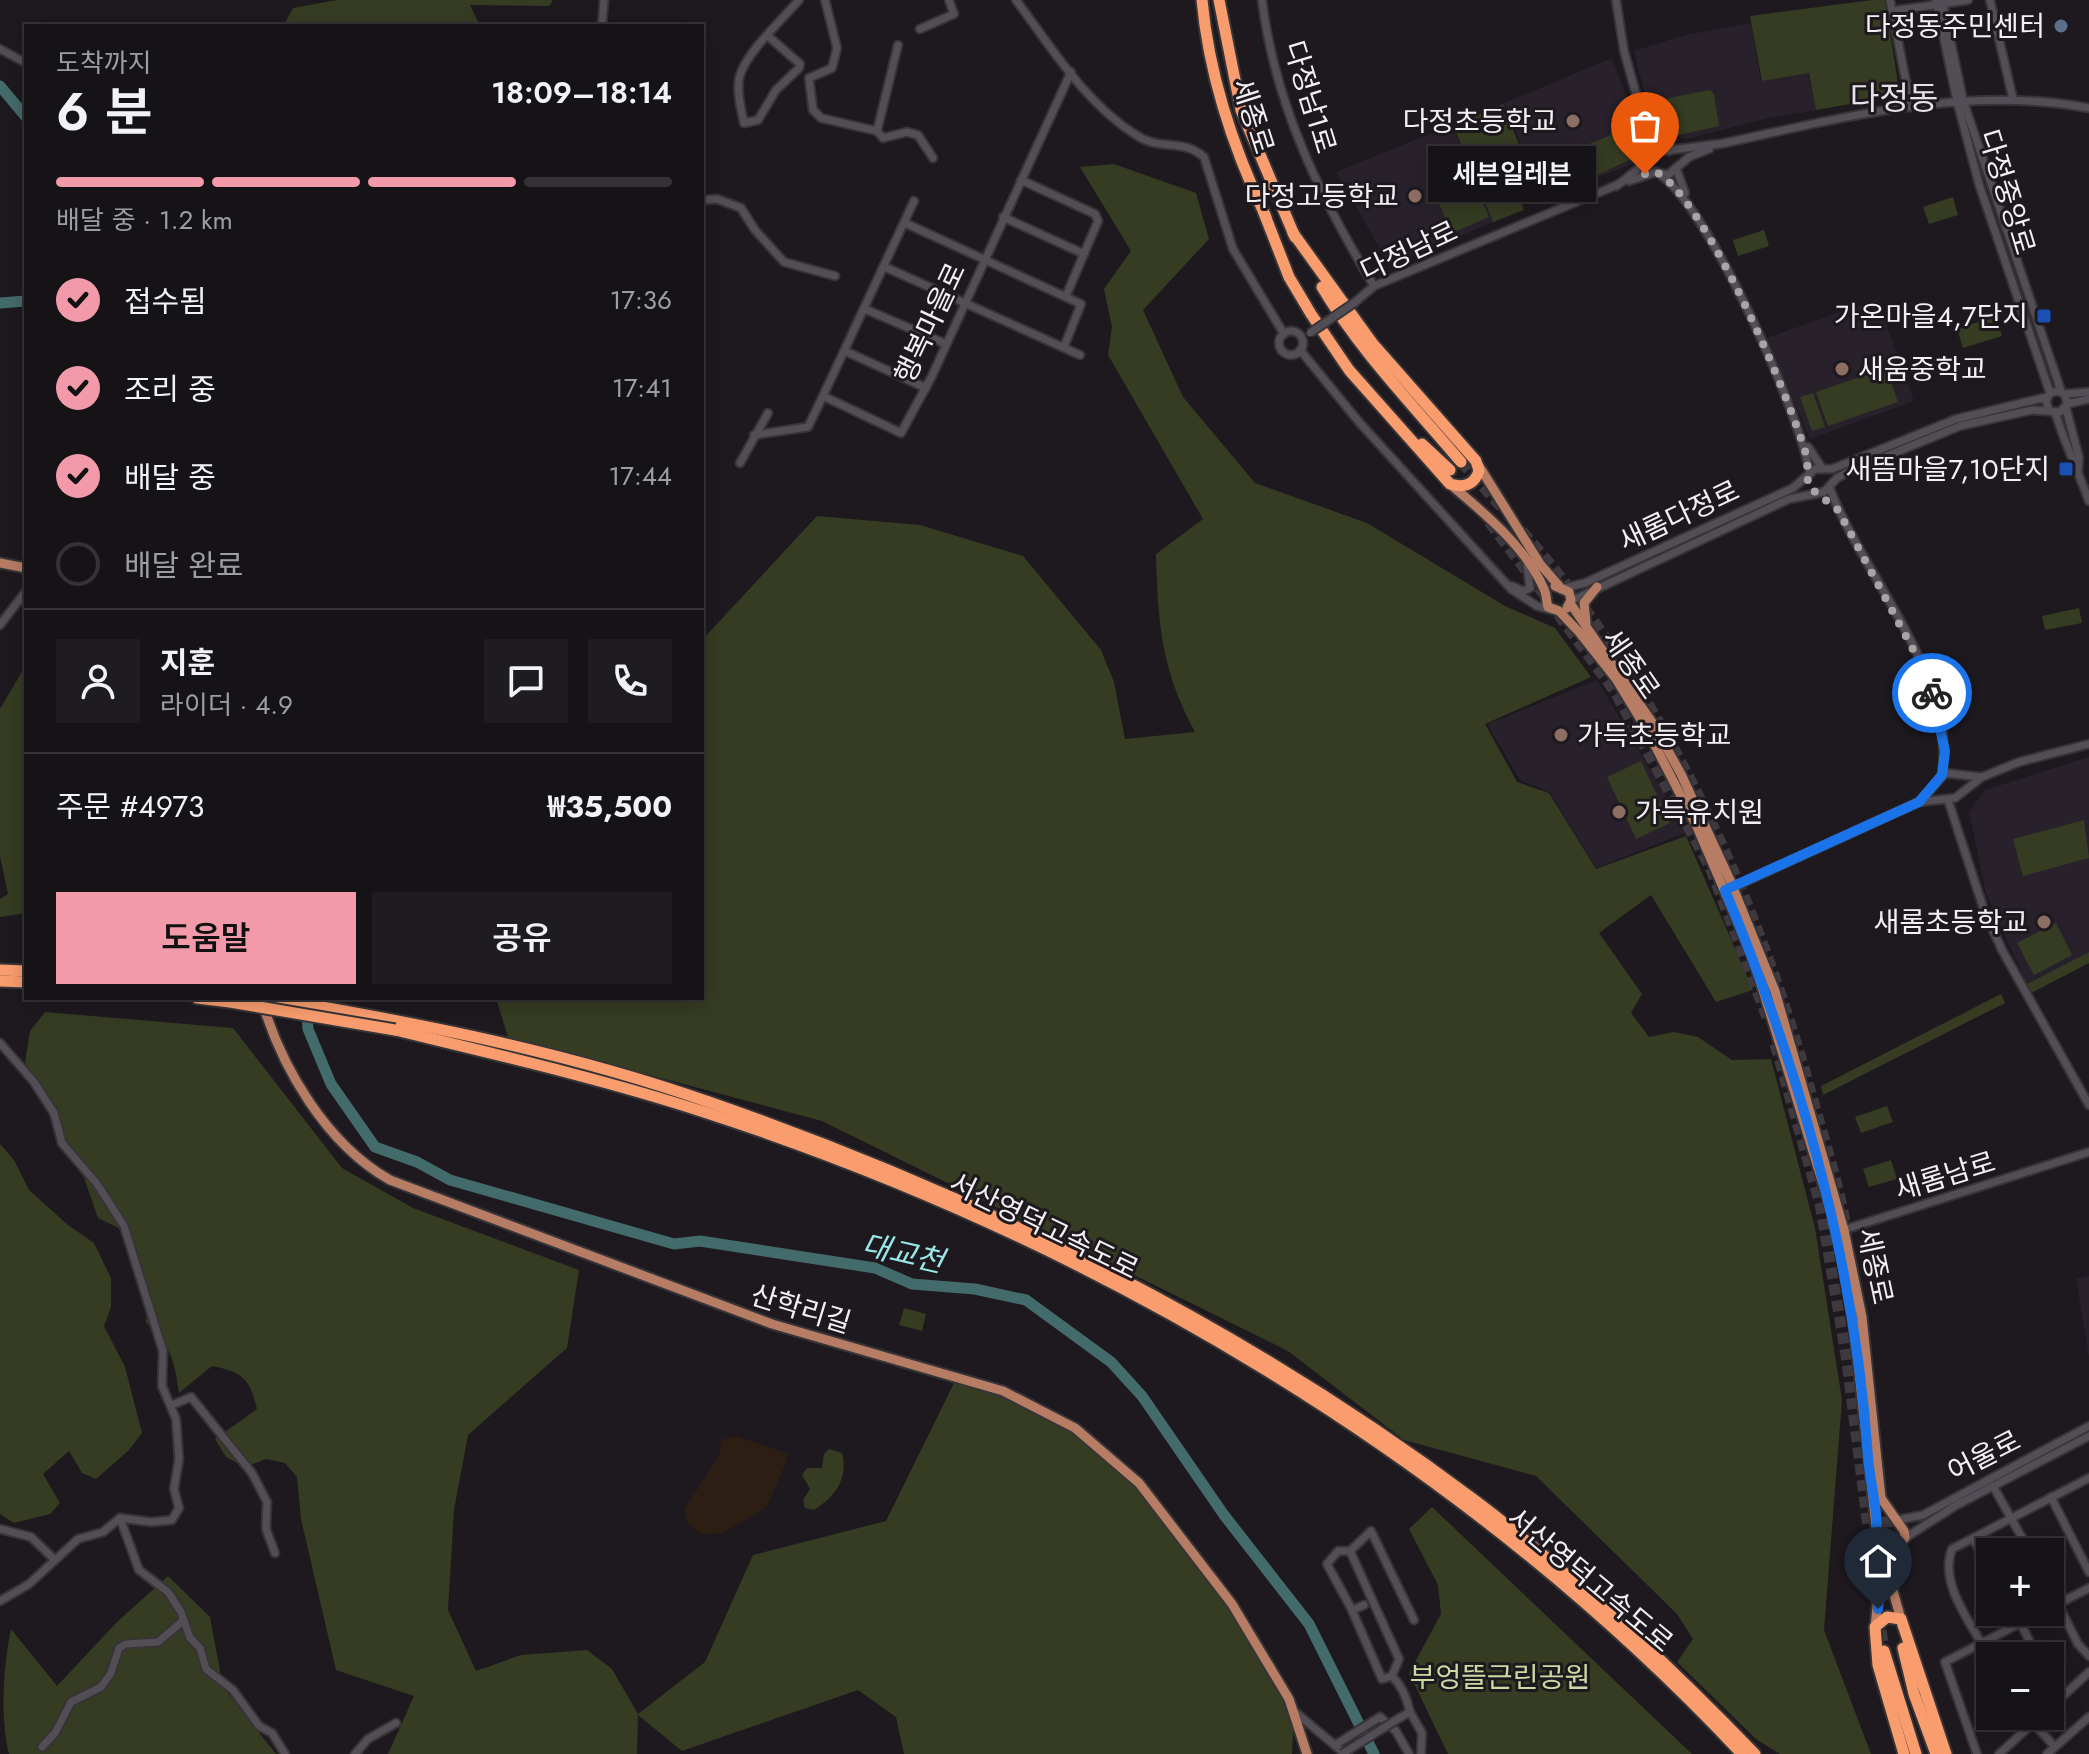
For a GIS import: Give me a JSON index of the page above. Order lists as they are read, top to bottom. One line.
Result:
{"streets":{"highway":["세종로","서산영덕고속도로"],"main road":["산학리길"],"street":["다정남1로","다정중앙로","다정남로","행복마을로","새롬다정로","새롬남로","어울로"]},"crossings":[["다정남1로","다정남로"],["세종로","새롬다정로"],["세종로","새롬남로"],["세종로","어울로"]],"districts":["다정동"],"water":["대교천"],"parks":["부엉뜰근린공원"],"places":{"other":["다정동주민센터","다정초등학교","세븐일레븐","다정고등학교","새움중학교","가득초등학교","가득유치원","새롬초등학교"],"transit":["가온마을4,7단지","새뜸마을7,10단지"]},"page":{"heading":["6 분","도착까지","18:09–18:14"],"panel":["지훈","라이더 · 4.9","주문 #4973","₩35,500"],"bubble":"세븐일레븐","bar":"배달 중 · 1.2 km","list":[["접수됨","17:36"],["조리 중","17:41"],["배달 중","17:44"],"배달 완료"],"buttons":["도움말","공유"],"map_buttons":["+","−"]}}
